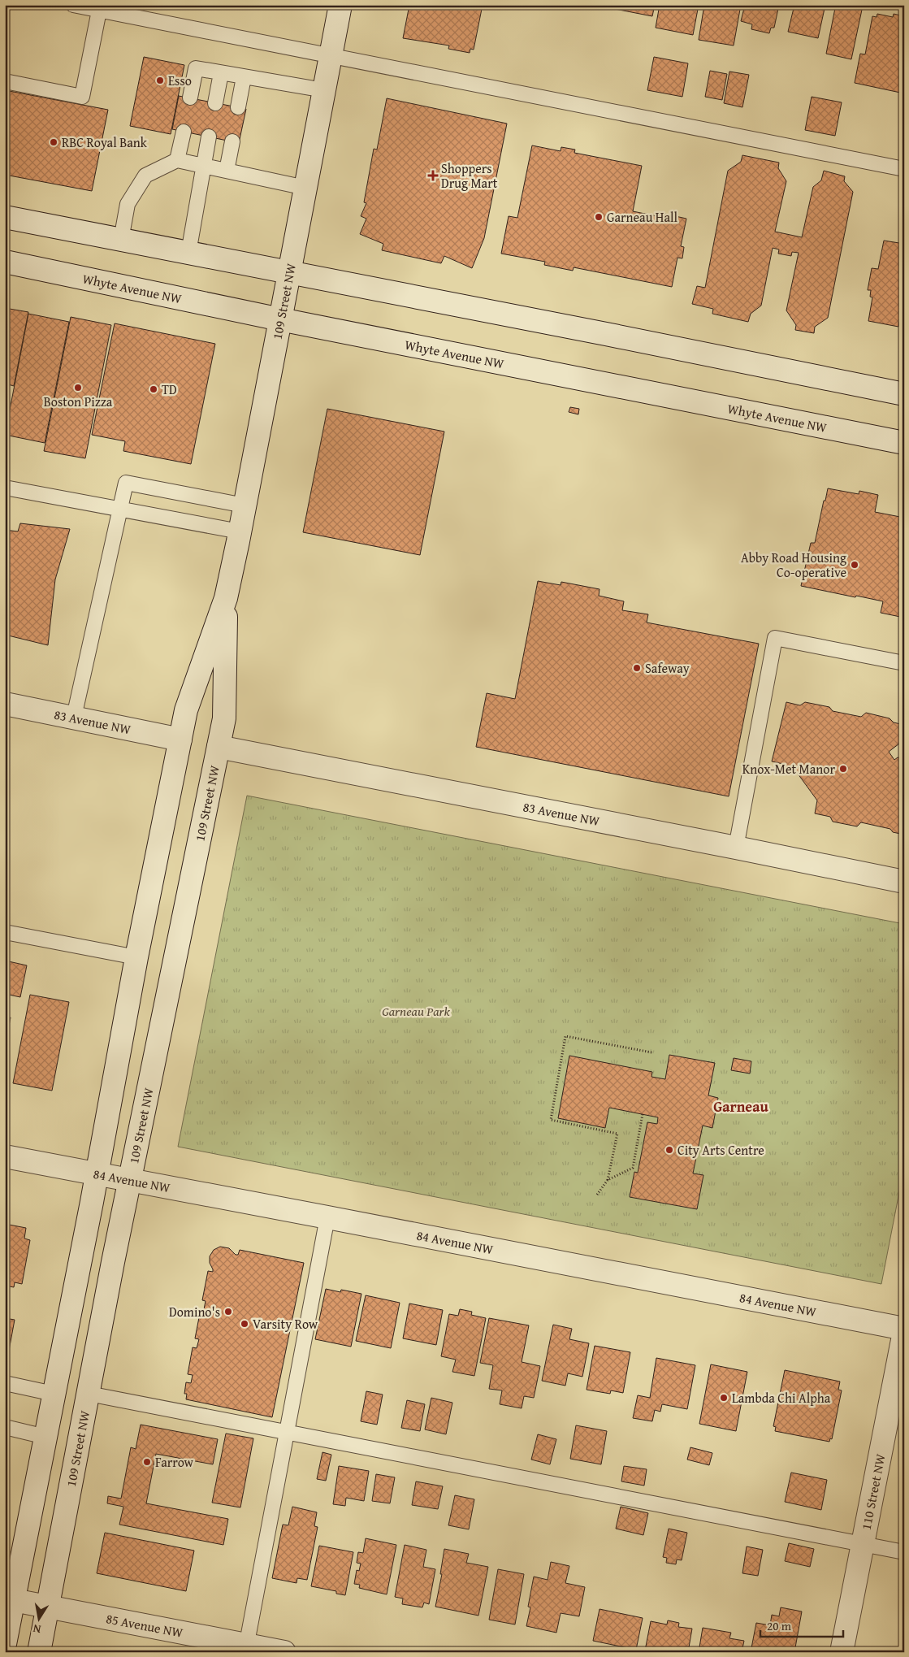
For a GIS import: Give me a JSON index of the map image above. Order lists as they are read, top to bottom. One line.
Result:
{"streets":{"main road":["Whyte Avenue NW","109 Street NW","83 Avenue NW","84 Avenue NW","110 Street NW","85 Avenue NW"]},"crossings":[["Whyte Avenue NW","109 Street NW"],["109 Street NW","83 Avenue NW"],["109 Street NW","84 Avenue NW"],["109 Street NW","85 Avenue NW"],["84 Avenue NW","110 Street NW"]],"districts":["Garneau"],"parks":["Garneau Park"],"places":{"other":["Esso","RBC Royal Bank","Garneau Hall","Boston Pizza","TD","Abby Road Housing Co-operative","Safeway","Knox-Met Manor","City Arts Centre","Domino's","Varsity Row","Lambda Chi Alpha","Farrow"],"health":["Shoppers Drug Mart"]},"scale_bar":"20 m","north":"bottom"}
